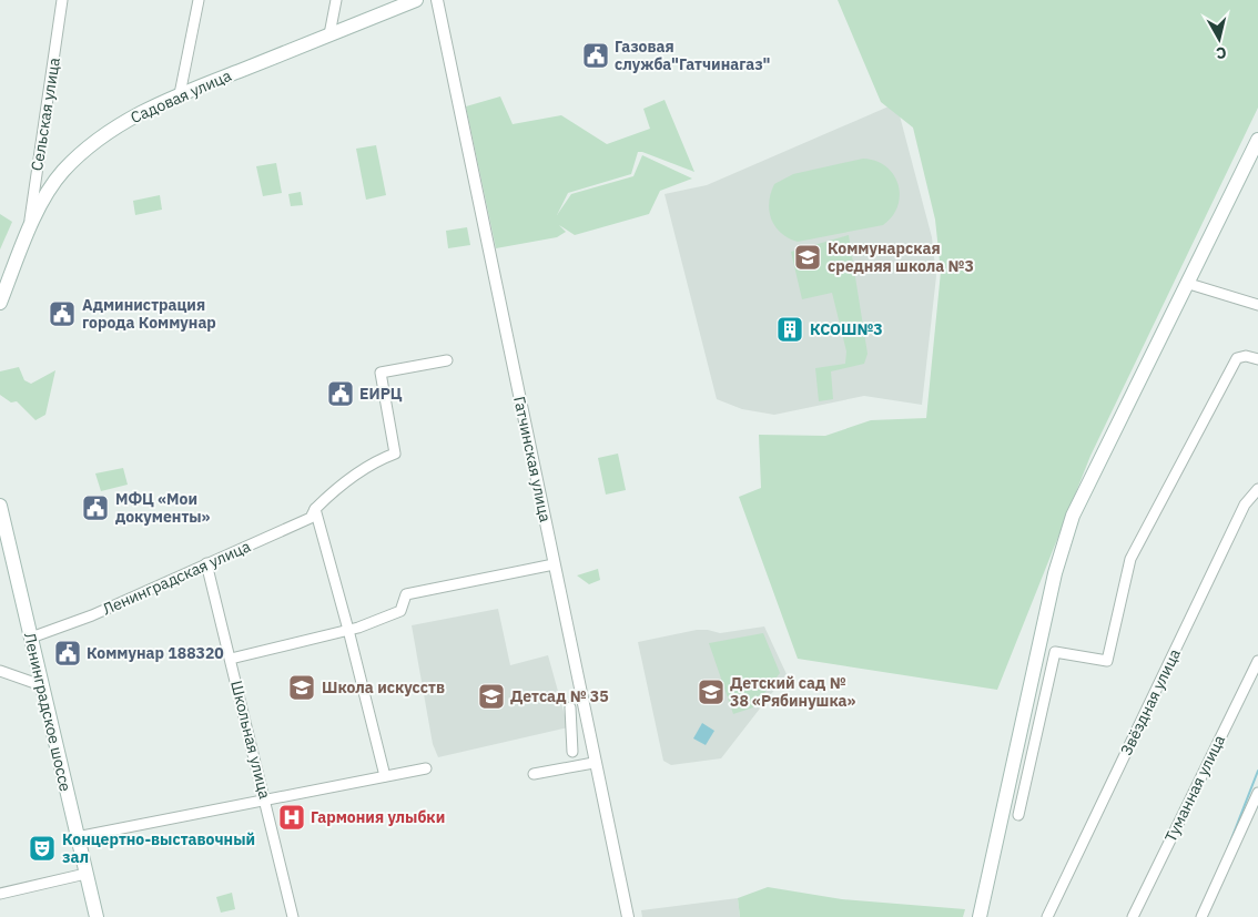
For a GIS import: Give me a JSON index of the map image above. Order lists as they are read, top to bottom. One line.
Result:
{"streets":{"main road":["Садовая улица","Ленинградское шоссе"],"street":["Сельская улица","Гатчинская улица","Ленинградская улица","Звёздная улица","Школьная улица","Туманная улица"]},"crossings":[["Садовая улица","Сельская улица"],["Ленинградская улица","Ленинградское шоссе"],["Ленинградская улица","Школьная улица"]],"places":{"public building":["Газовая служба\"Гатчинагаз\"","Администрация города Коммунар","ЕИРЦ","МФЦ «Мои документы»","Коммунар 188320"],"school or university":["Коммунарская средняя школа №3","Школа искусств","Детский сад № 38 «Рябинушка»","Детсад № 35"],"building":["КСОШ№3"],"hospital":["Гармония улыбки"],"theatre":["Концертно-выставочный зал"]},"north":"bottom"}
